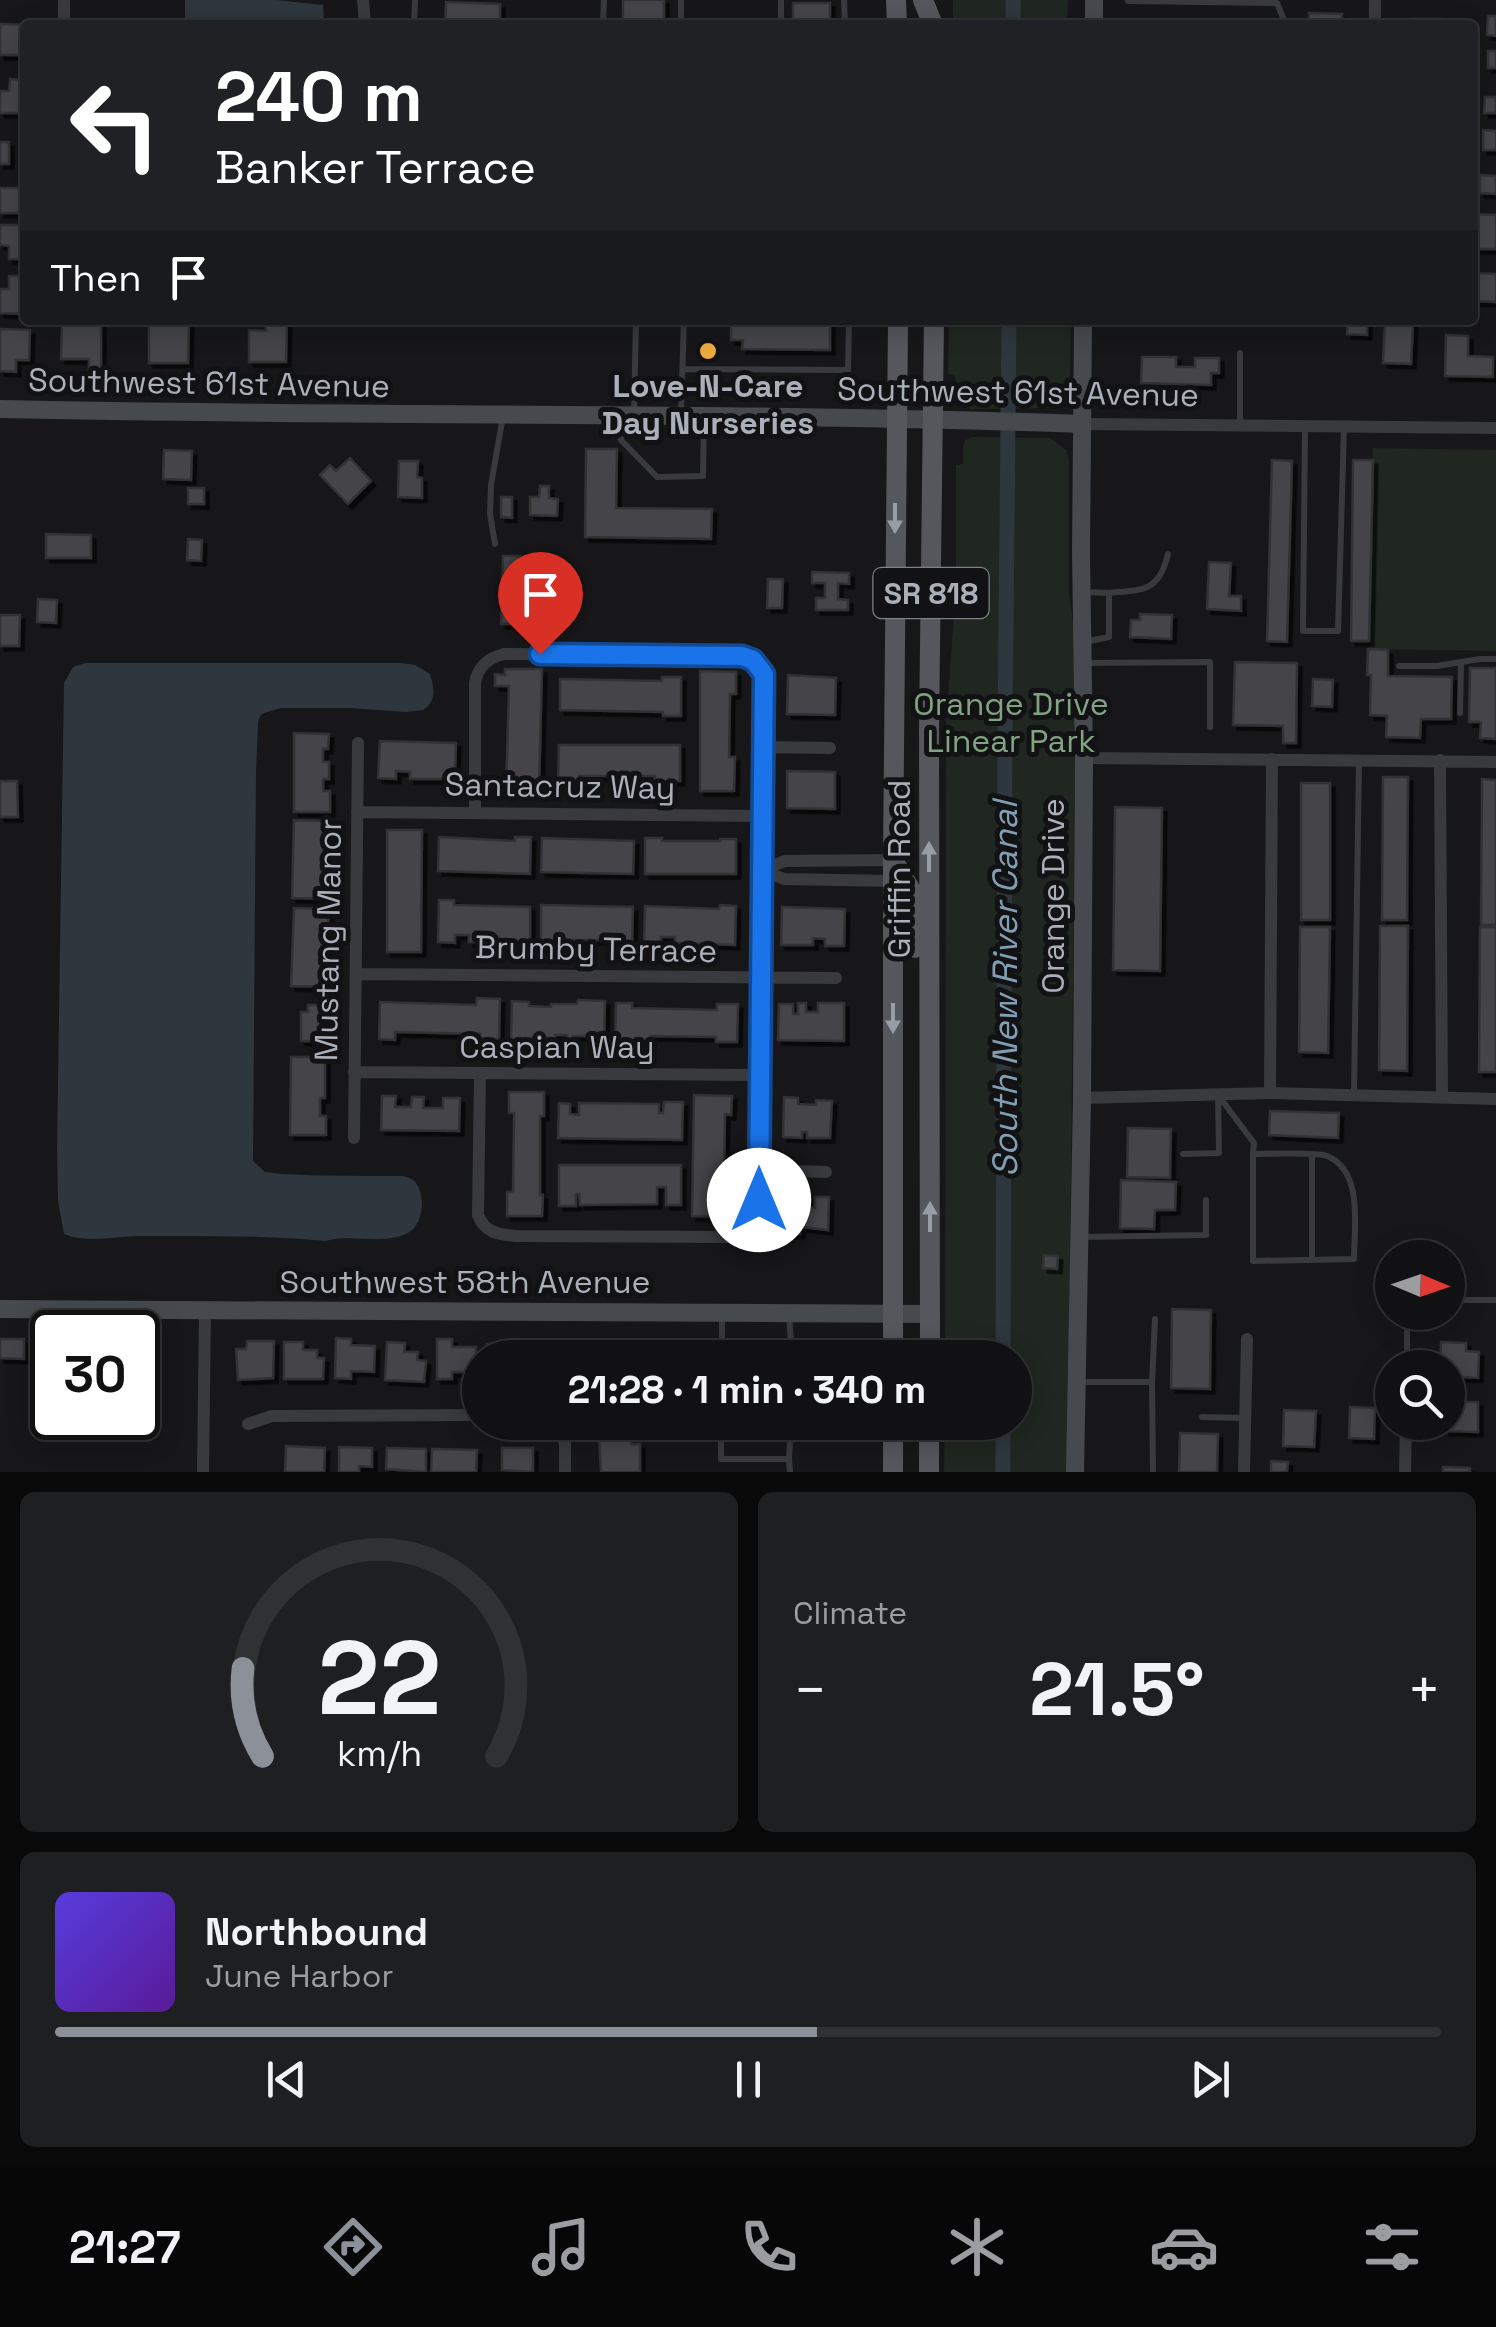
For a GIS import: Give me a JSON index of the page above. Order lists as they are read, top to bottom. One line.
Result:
{"streets":{"main road":["SR 818","Griffin Road"],"street":["Southwest 61st Avenue","Santacruz Way","Orange Drive","Mustang Manor","Brumby Terrace","Caspian Way","Southwest 58th Avenue"]},"crossings":[["Southwest 61st Avenue","Griffin Road"],["Southwest 61st Avenue","Orange Drive"],["Santacruz Way","Mustang Manor"],["Griffin Road","Southwest 58th Avenue"],["Mustang Manor","Brumby Terrace"],["Mustang Manor","Caspian Way"]],"water":["South New River Canal"],"parks":["Orange Drive Linear Park"],"places":["Love-N-Care Day Nurseries"],"north":"right","page":{"turn":["240 m","Banker Terrace"],"then":"Then","limit":"30","trip":"21:28 · 1 min · 340 m","tile":"Climate","heat":["−","21.5°","+"],"song":["Northbound","June Harbor"],"tabs":"21:27","gauge":["22","km/h"]}}
